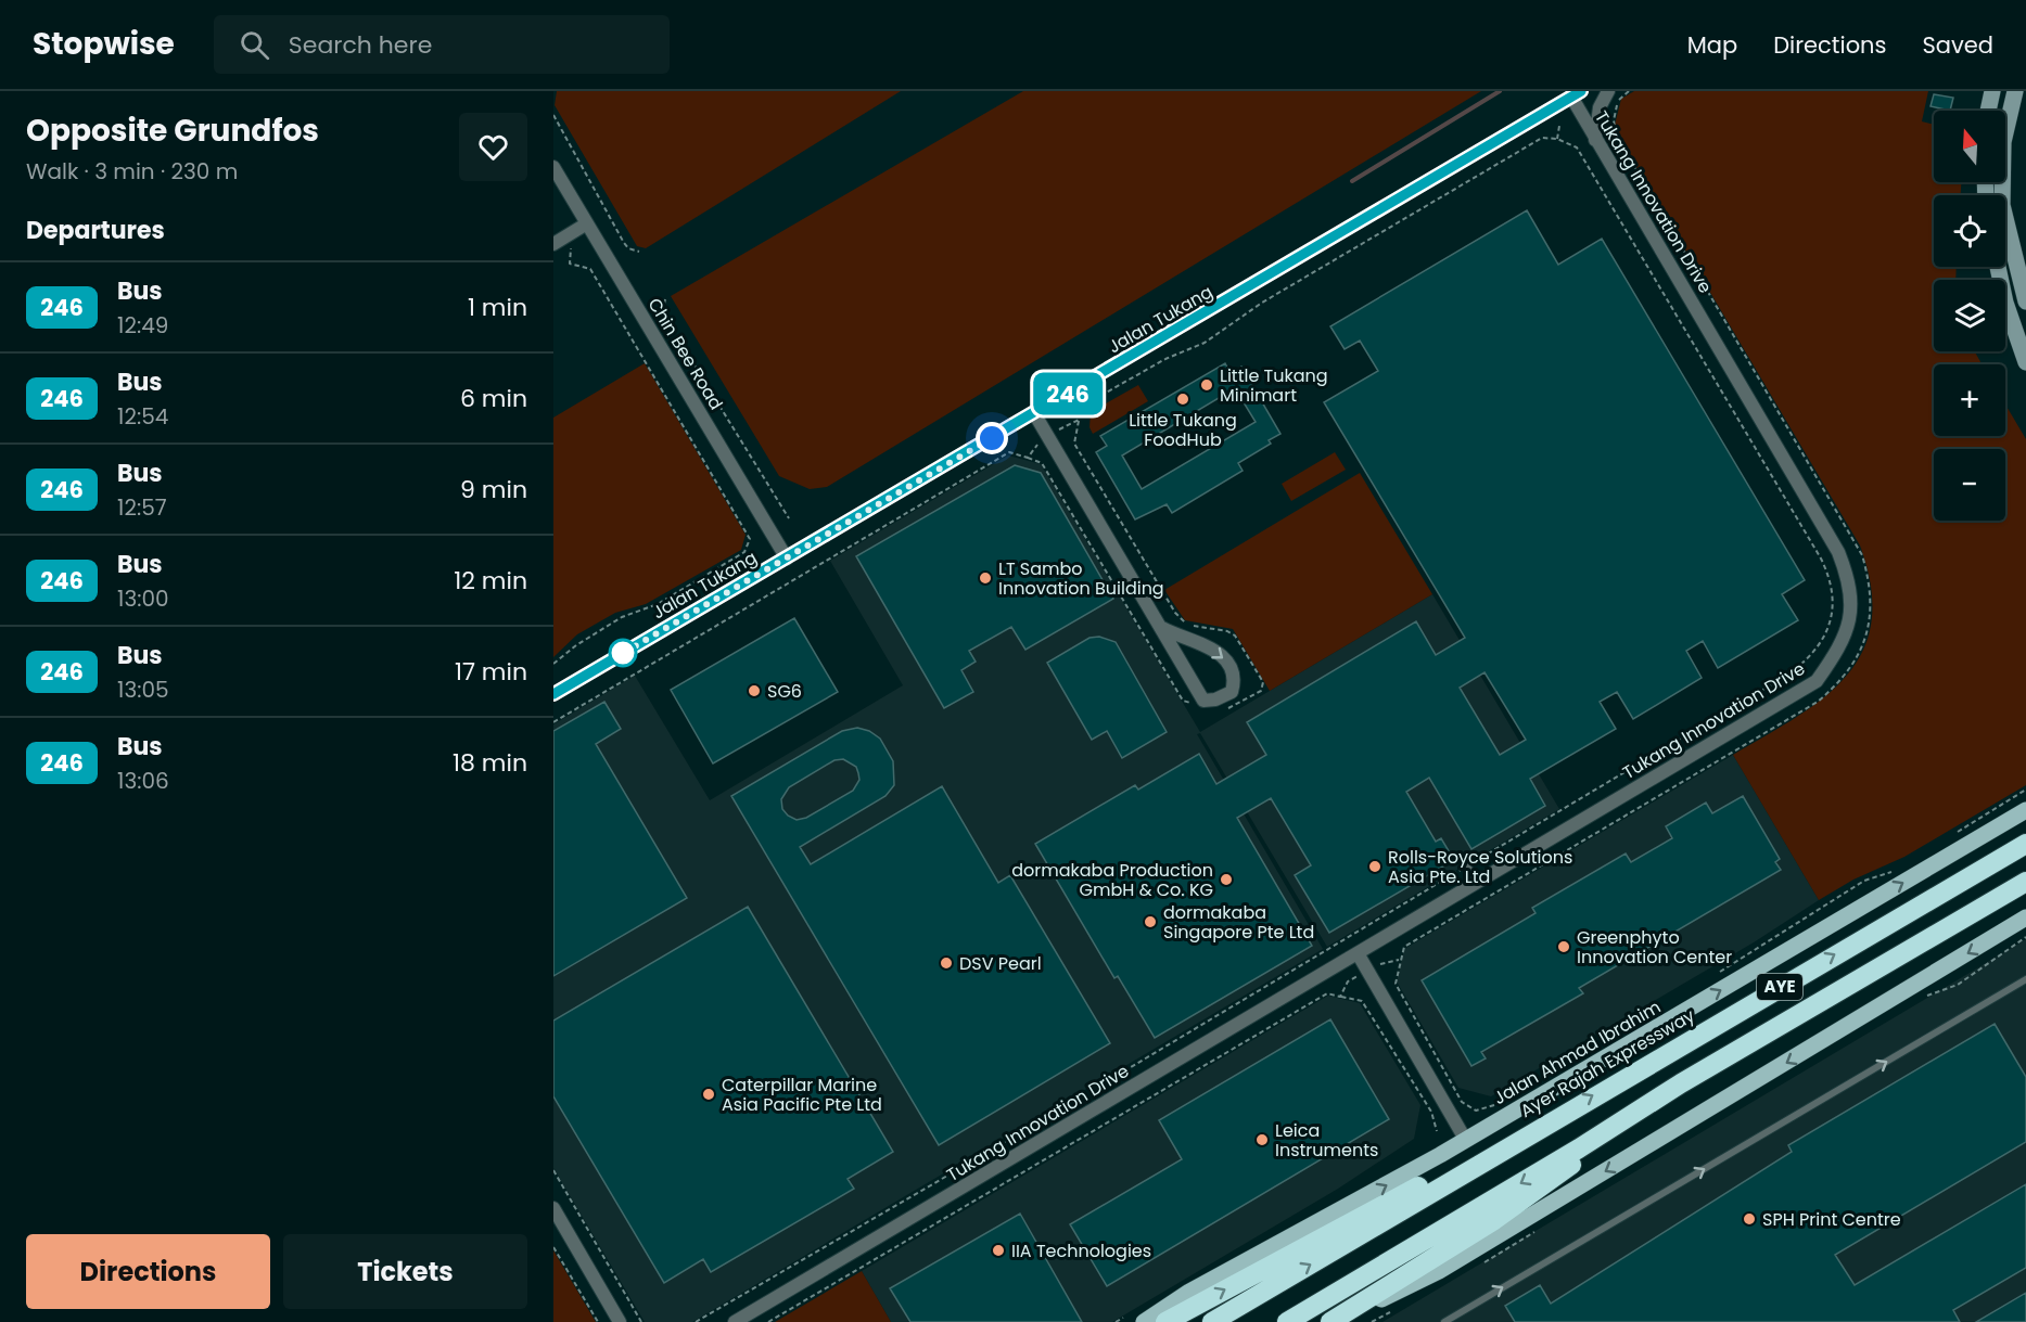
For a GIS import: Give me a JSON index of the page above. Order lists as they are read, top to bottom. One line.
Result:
{"streets":{"highway":["AYE","Ayer Rajah Expressway"],"main road":["Jalan Ahmad Ibrahim"],"street":["Tukang Innovation Drive","Jalan Tukang","Chin Bee Road"]},"crossings":[["Tukang Innovation Drive","Jalan Tukang"],["Jalan Tukang","Chin Bee Road"]],"places":["Little Tukang Minimart","Little Tukang FoodHub","LT Sambo Innovation Building","SG6","Rolls-Royce Solutions Asia Pte. Ltd","dormakaba Production GmbH & Co. KG","dormakaba Singapore Pte Ltd","Greenphyto Innovation Center","DSV Pearl","Caterpillar Marine Asia Pacific Pte Ltd","Leica Instruments","SPH Print Centre","IIA Technologies"],"lines":["bus line 246"],"north":"top","page":{"header":"Stopwise","search":"Search here","nav":["Map","Directions","Saved"],"heading":[["Opposite Grundfos","Walk · 3 min · 230 m"],"Departures"],"on_map":"246","map_buttons":["+","−"],"list":[{"mark":"246","name":"Bus","note":"12:49","value":"1 min"},{"mark":"246","name":"Bus","note":"12:54","value":"6 min"},{"mark":"246","name":"Bus","note":"12:57","value":"9 min"},{"mark":"246","name":"Bus","note":"13:00","value":"12 min"},{"mark":"246","name":"Bus","note":"13:05","value":"17 min"},{"mark":"246","name":"Bus","note":"13:06","value":"18 min"}],"buttons":["Directions","Tickets"]}}
